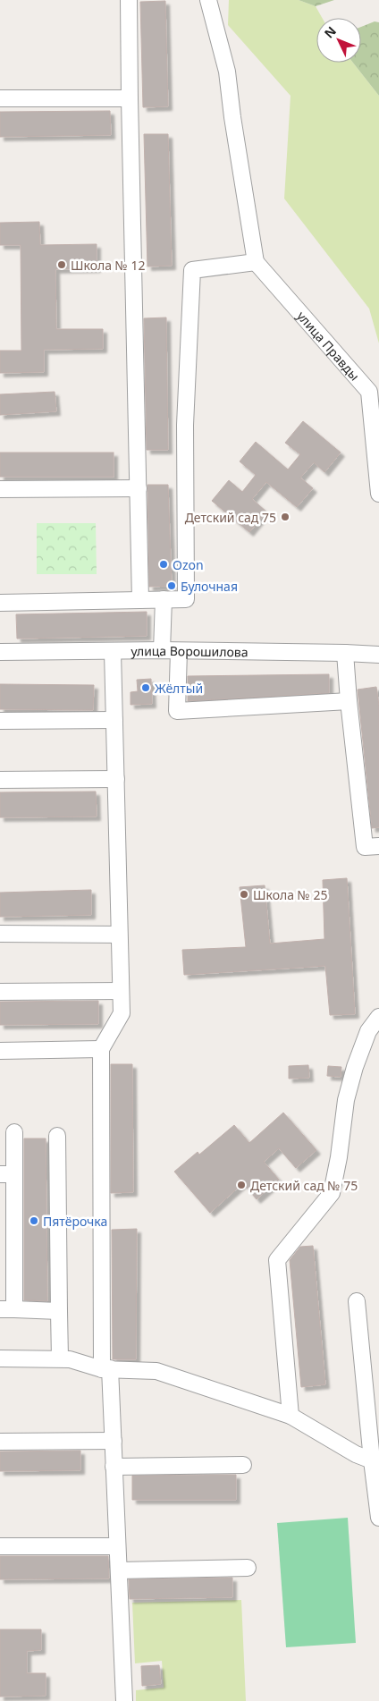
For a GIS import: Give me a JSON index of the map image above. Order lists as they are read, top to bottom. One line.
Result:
{"streets":{"street":["улица Правды","улица Ворошилова"]},"places":["Школа № 12","Детский сад 75","Ozon","Булочная","Жёлтый","Школа № 25","Детский сад № 75","Пятёрочка"],"north":"top left"}
